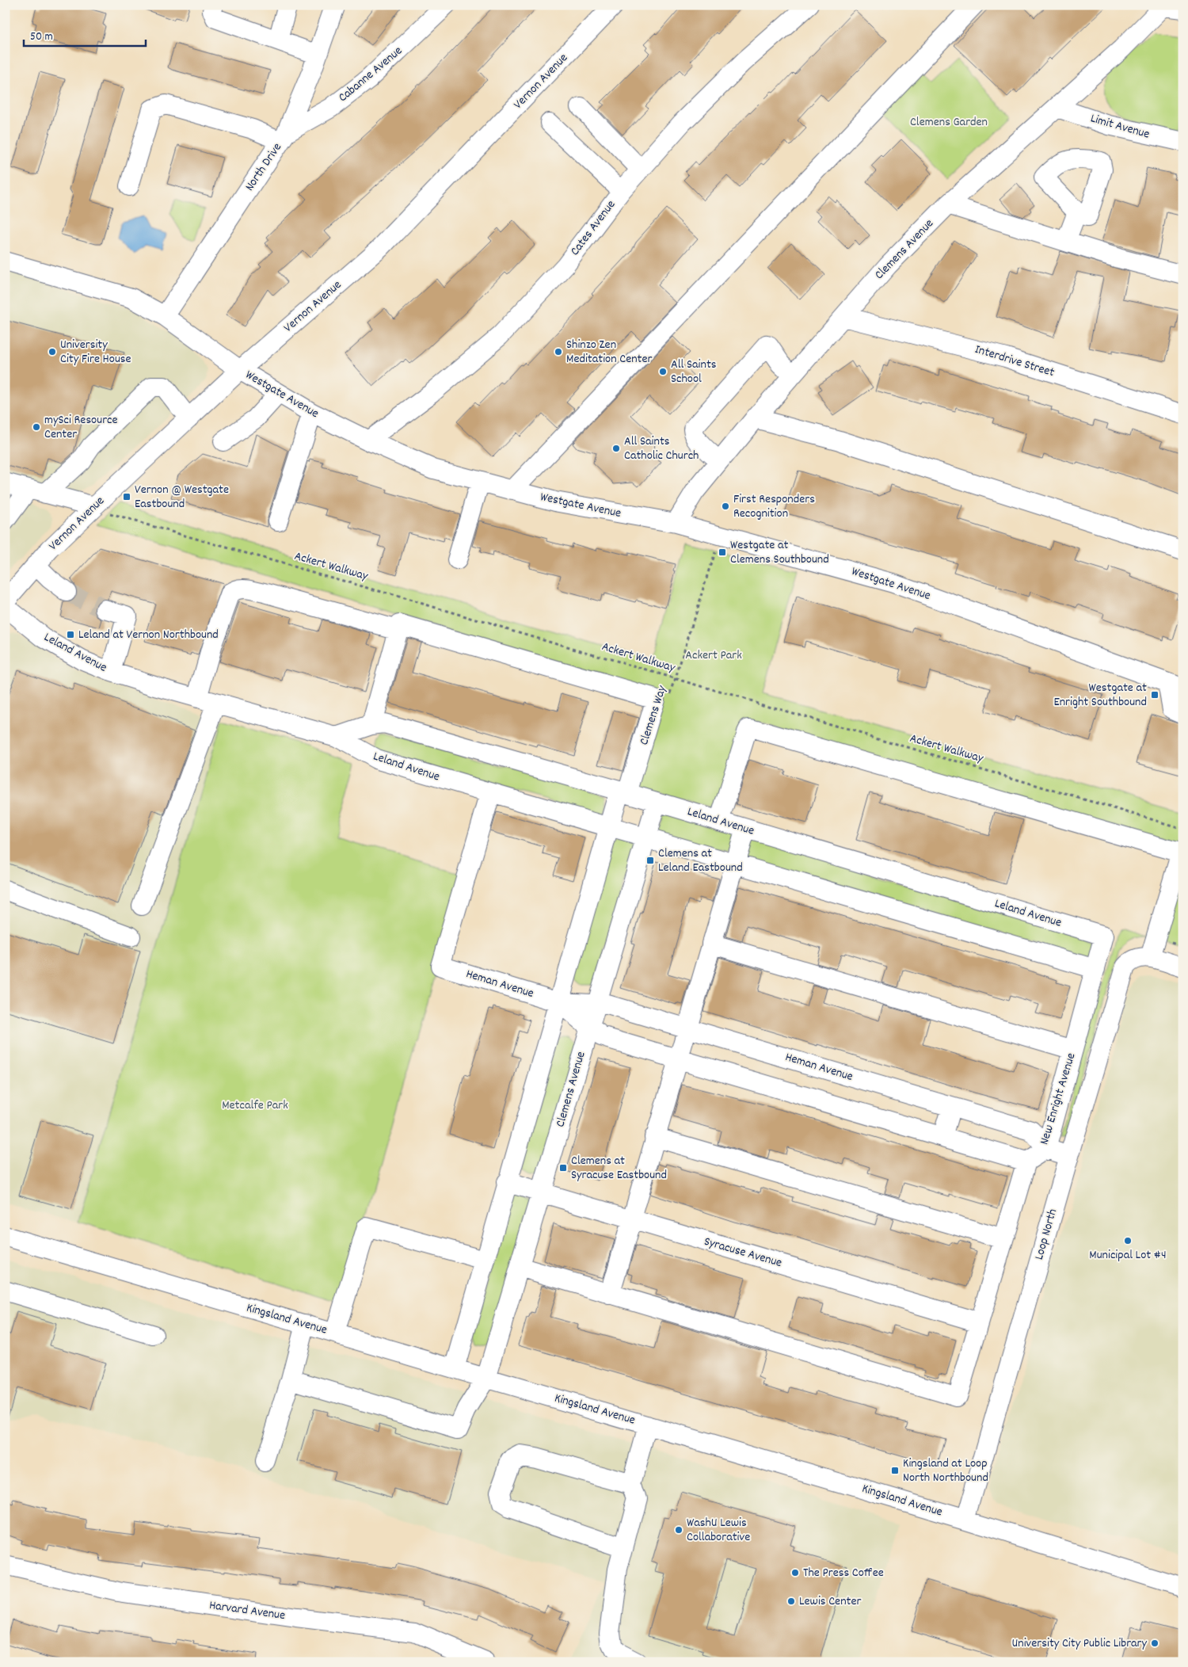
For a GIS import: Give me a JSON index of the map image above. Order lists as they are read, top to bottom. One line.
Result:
{"streets":{"street":["Cabanne Avenue","Vernon Avenue","Limit Avenue","North Drive","Cates Avenue","Clemens Avenue","Interdrive Street","Westgate Avenue","Leland Avenue","Heman Avenue","New Enright Avenue","Loop North","Syracuse Avenue","Kingsland Avenue","Harvard Avenue"],"path":["Ackert Walkway","Clemens Way"]},"crossings":[["Cabanne Avenue","North Drive"],["Vernon Avenue","Westgate Avenue"],["Vernon Avenue","Ackert Walkway"],["Limit Avenue","Clemens Avenue"],["North Drive","Westgate Avenue"],["Cates Avenue","Westgate Avenue"],["Clemens Avenue","Interdrive Street"],["Clemens Avenue","Westgate Avenue"],["Clemens Avenue","Leland Avenue"],["Clemens Avenue","Heman Avenue"],["Clemens Avenue","Syracuse Avenue"],["Clemens Avenue","Kingsland Avenue"],["Ackert Walkway","Clemens Way"],["Leland Avenue","Heman Avenue"],["Leland Avenue","New Enright Avenue"],["Heman Avenue","New Enright Avenue"],["Loop North","Kingsland Avenue"]],"parks":["Clemens Garden","Ackert Park","Metcalfe Park"],"places":{"other":["University City Fire House","Shinzo Zen Meditation Center","All Saints School","mySci Resource Center","All Saints Catholic Church","First Responders Recognition","Municipal Lot #4","WashU Lewis Collaborative","The Press Coffee","Lewis Center","University City Public Library"],"transit":["Vernon @ Westgate Eastbound","Westgate at Clemens Southbound","Leland at Vernon Northbound","Westgate at Enright Southbound","Clemens at Leland Eastbound","Clemens at Syracuse Eastbound","Kingsland at Loop North Northbound"]},"scale_bar":"50 m"}
